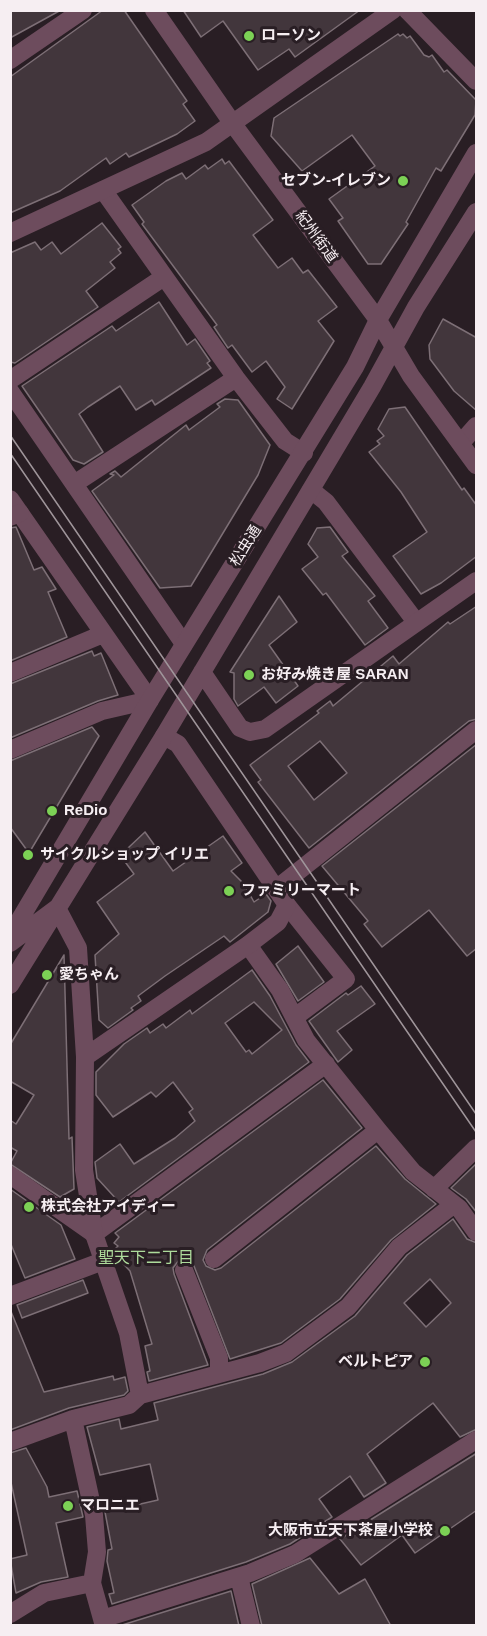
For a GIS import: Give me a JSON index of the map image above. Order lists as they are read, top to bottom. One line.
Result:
{"streets":{"street":["紀州街道","松虫通"]},"crossings":[["紀州街道","松虫通"]],"districts":["聖天下二丁目"],"places":["ローソン","セブン-イレブン","お好み焼き屋 SARAN","ReDio","サイクルショップ イリエ","ファミリーマート","愛ちゃん","株式会社アイディー","ベルトピア","マロニエ","大阪市立天下茶屋小学校"]}
